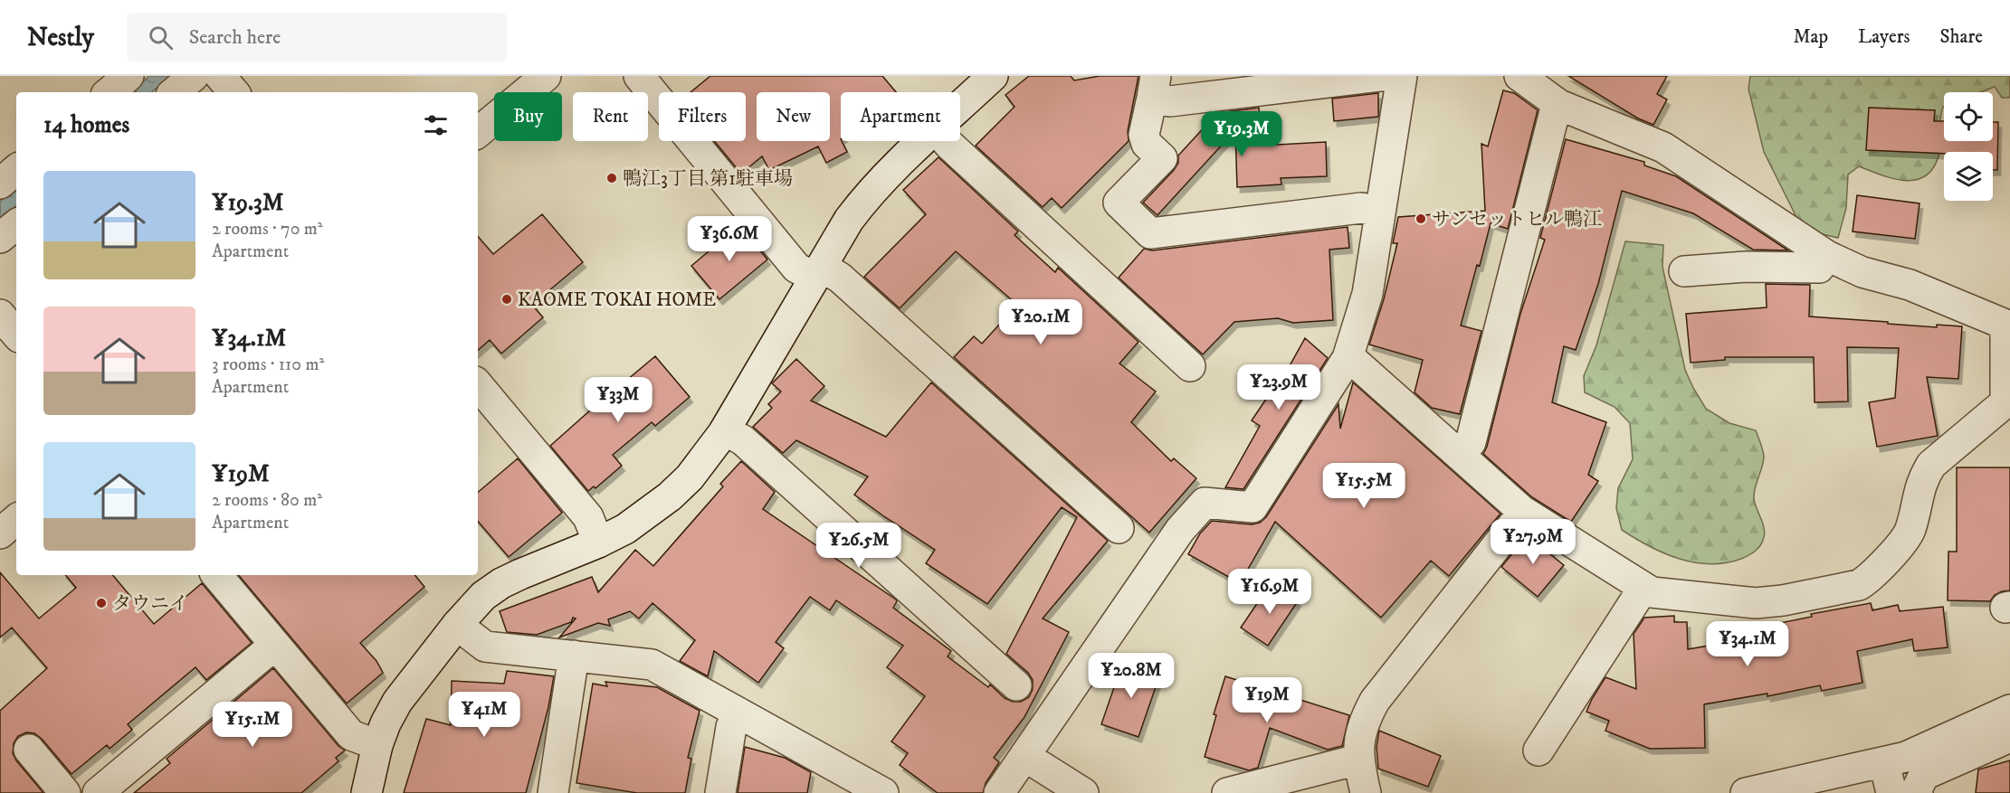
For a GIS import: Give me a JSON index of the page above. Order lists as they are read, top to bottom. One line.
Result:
{"places":["鴨江3丁目 第1駐車場","サンセットヒル鴨江","KAOME TOKAI HOME","タウニイ"],"page":{"header":"Nestly","search":"Search here","nav":["Map","Layers","Share"],"chip":["Buy","Rent","Filters","New","Apartment"],"heading":"14 homes","price":["¥19.3M","¥36.6M","¥20.1M","¥23.9M","¥33M","¥15.5M","¥27.9M","¥26.5M","¥16.9M","¥34.1M","¥20.8M","¥19M","¥41M","¥15.1M"],"list":[{"name":"¥19.3M","note":"2 rooms · 70 m² · Apartment"},{"name":"¥34.1M","note":"3 rooms · 110 m² · Apartment"},{"name":"¥19M","note":"2 rooms · 80 m² · Apartment"}]}}
